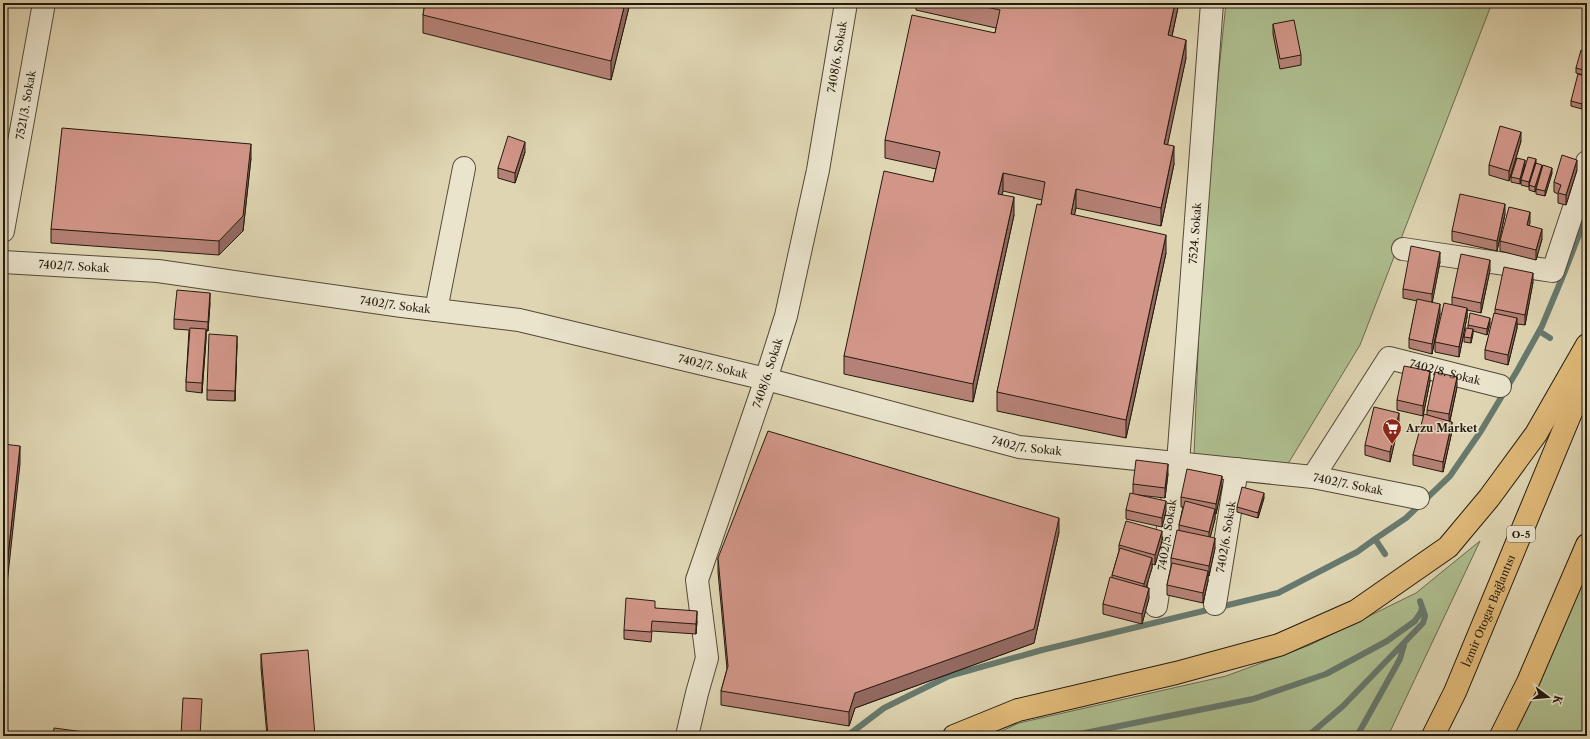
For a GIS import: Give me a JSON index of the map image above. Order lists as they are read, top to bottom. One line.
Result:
{"streets":{"highway":["O-5","İzmir Otogar Bağlantısı"],"street":["7408/6. Sokak","7521/3. Sokak","7524. Sokak","7402/7. Sokak","7402/8. Sokak","7402/5. Sokak","7402/6. Sokak"]},"crossings":[["7408/6. Sokak","7402/7. Sokak"],["7524. Sokak","7402/7. Sokak"],["7524. Sokak","7402/5. Sokak"],["7402/7. Sokak","7402/8. Sokak"],["7402/7. Sokak","7402/5. Sokak"],["7402/7. Sokak","7402/6. Sokak"]],"places":{"supermarket":["Arzu Market"]},"north":"right"}
